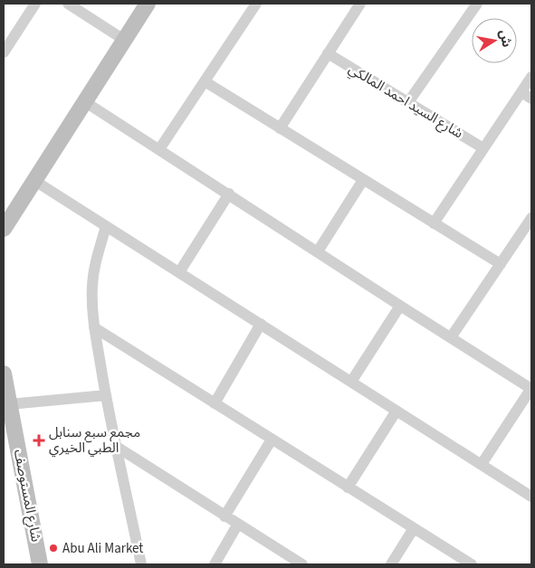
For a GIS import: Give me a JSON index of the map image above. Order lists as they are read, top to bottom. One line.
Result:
{"streets":{"street":["شارع السيد احمد المالكي","شارع المستوصف"]},"places":{"health":["مجمع سبع سنابل الطبي الخيري"],"other":["Abu Ali Market"]},"north":"right"}
